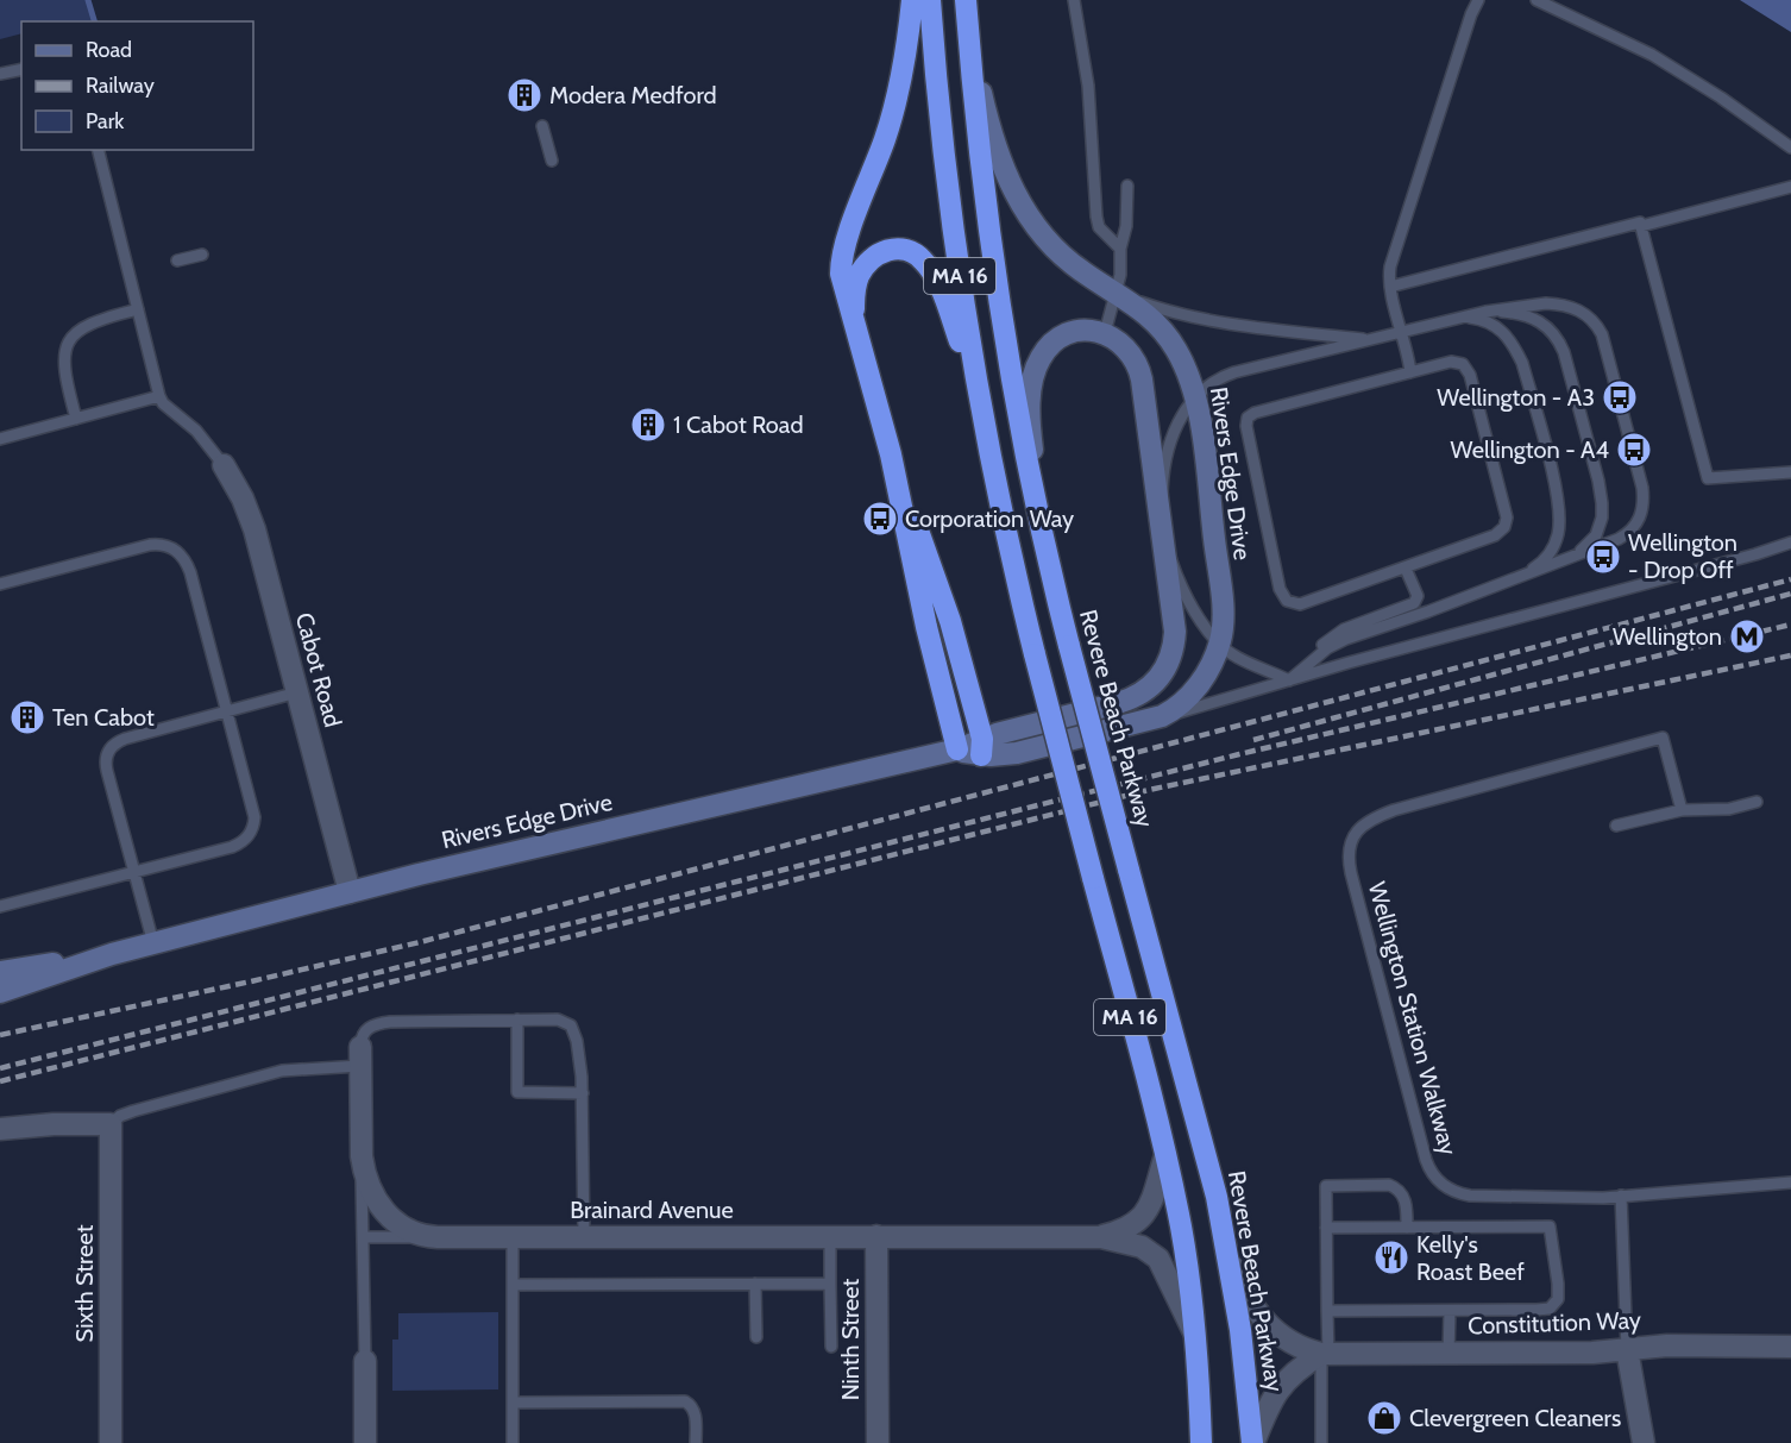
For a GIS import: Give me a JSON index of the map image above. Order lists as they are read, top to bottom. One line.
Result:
{"streets":{"highway":["MA 16","Revere Beach Parkway"],"main road":["Rivers Edge Drive"],"street":["Cabot Road","Brainard Avenue","Sixth Street","Constitution Way","Ninth Street"],"lane":["Wellington Station Walkway"]},"crossings":[["MA 16","Brainard Avenue"],["Rivers Edge Drive","Cabot Road"],["Rivers Edge Drive","Revere Beach Parkway"],["Revere Beach Parkway","Constitution Way"],["Brainard Avenue","Ninth Street"]],"places":{"building":["Modera Medford","1 Cabot Road","Ten Cabot"],"bus stop":["Wellington - A3","Wellington - A4","Corporation Way","Wellington - Drop Off"],"metro station":["Wellington"],"restaurant":["Kelly's Roast Beef"],"shop":["Clevergreen Cleaners"]},"legend":["Road","Railway","Park"]}
